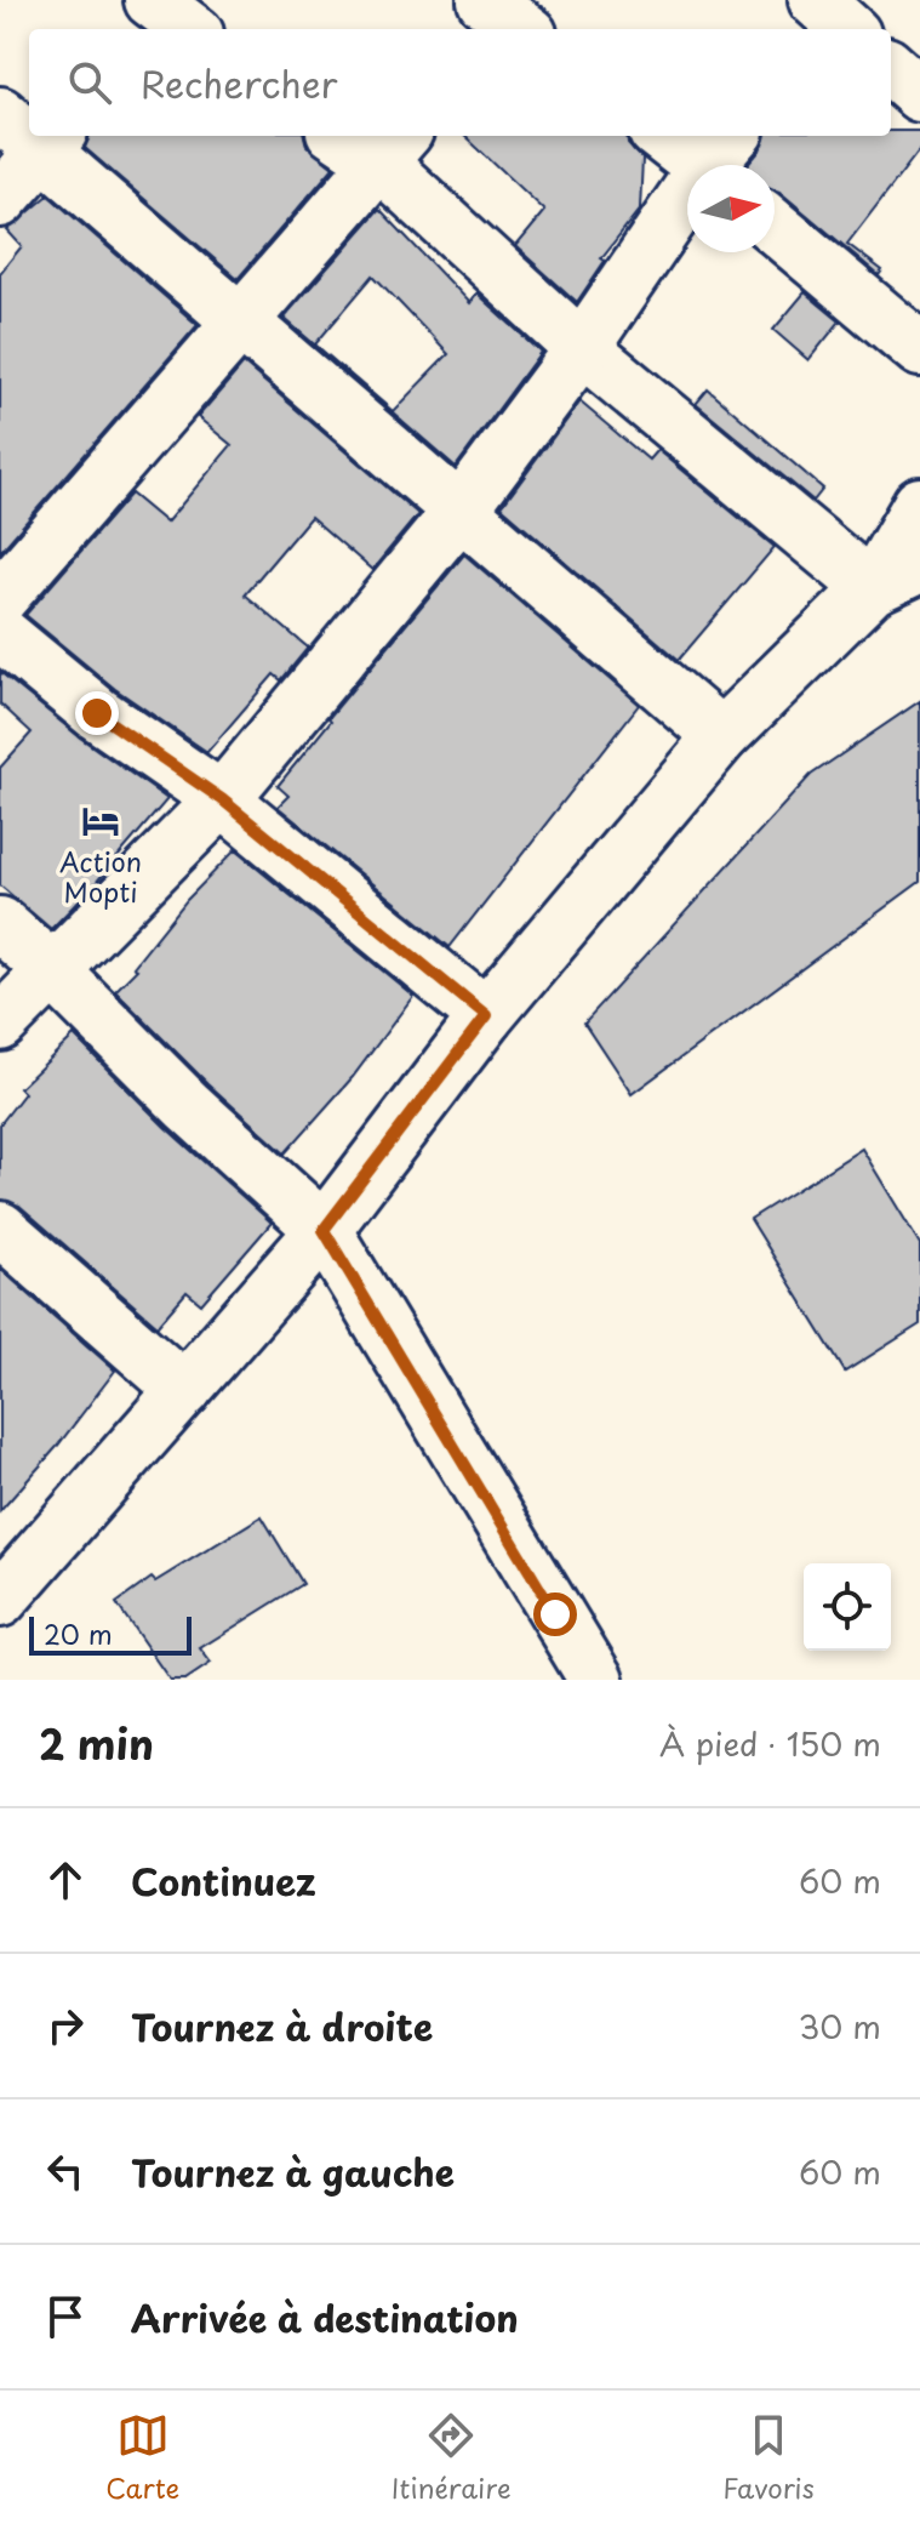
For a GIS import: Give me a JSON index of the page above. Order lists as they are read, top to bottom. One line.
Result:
{"places":{"hotel":["Action Mopti"]},"scale_bar":"20 m","north":"right","page":{"search":"Rechercher","scale":"20 m","heading":["2 min","À pied · 150 m"],"list":[["Continuez","60 m"],["Tournez à droite","30 m"],["Tournez à gauche","60 m"],"Arrivée à destination"],"nav":["Carte","Itinéraire","Favoris"]}}
